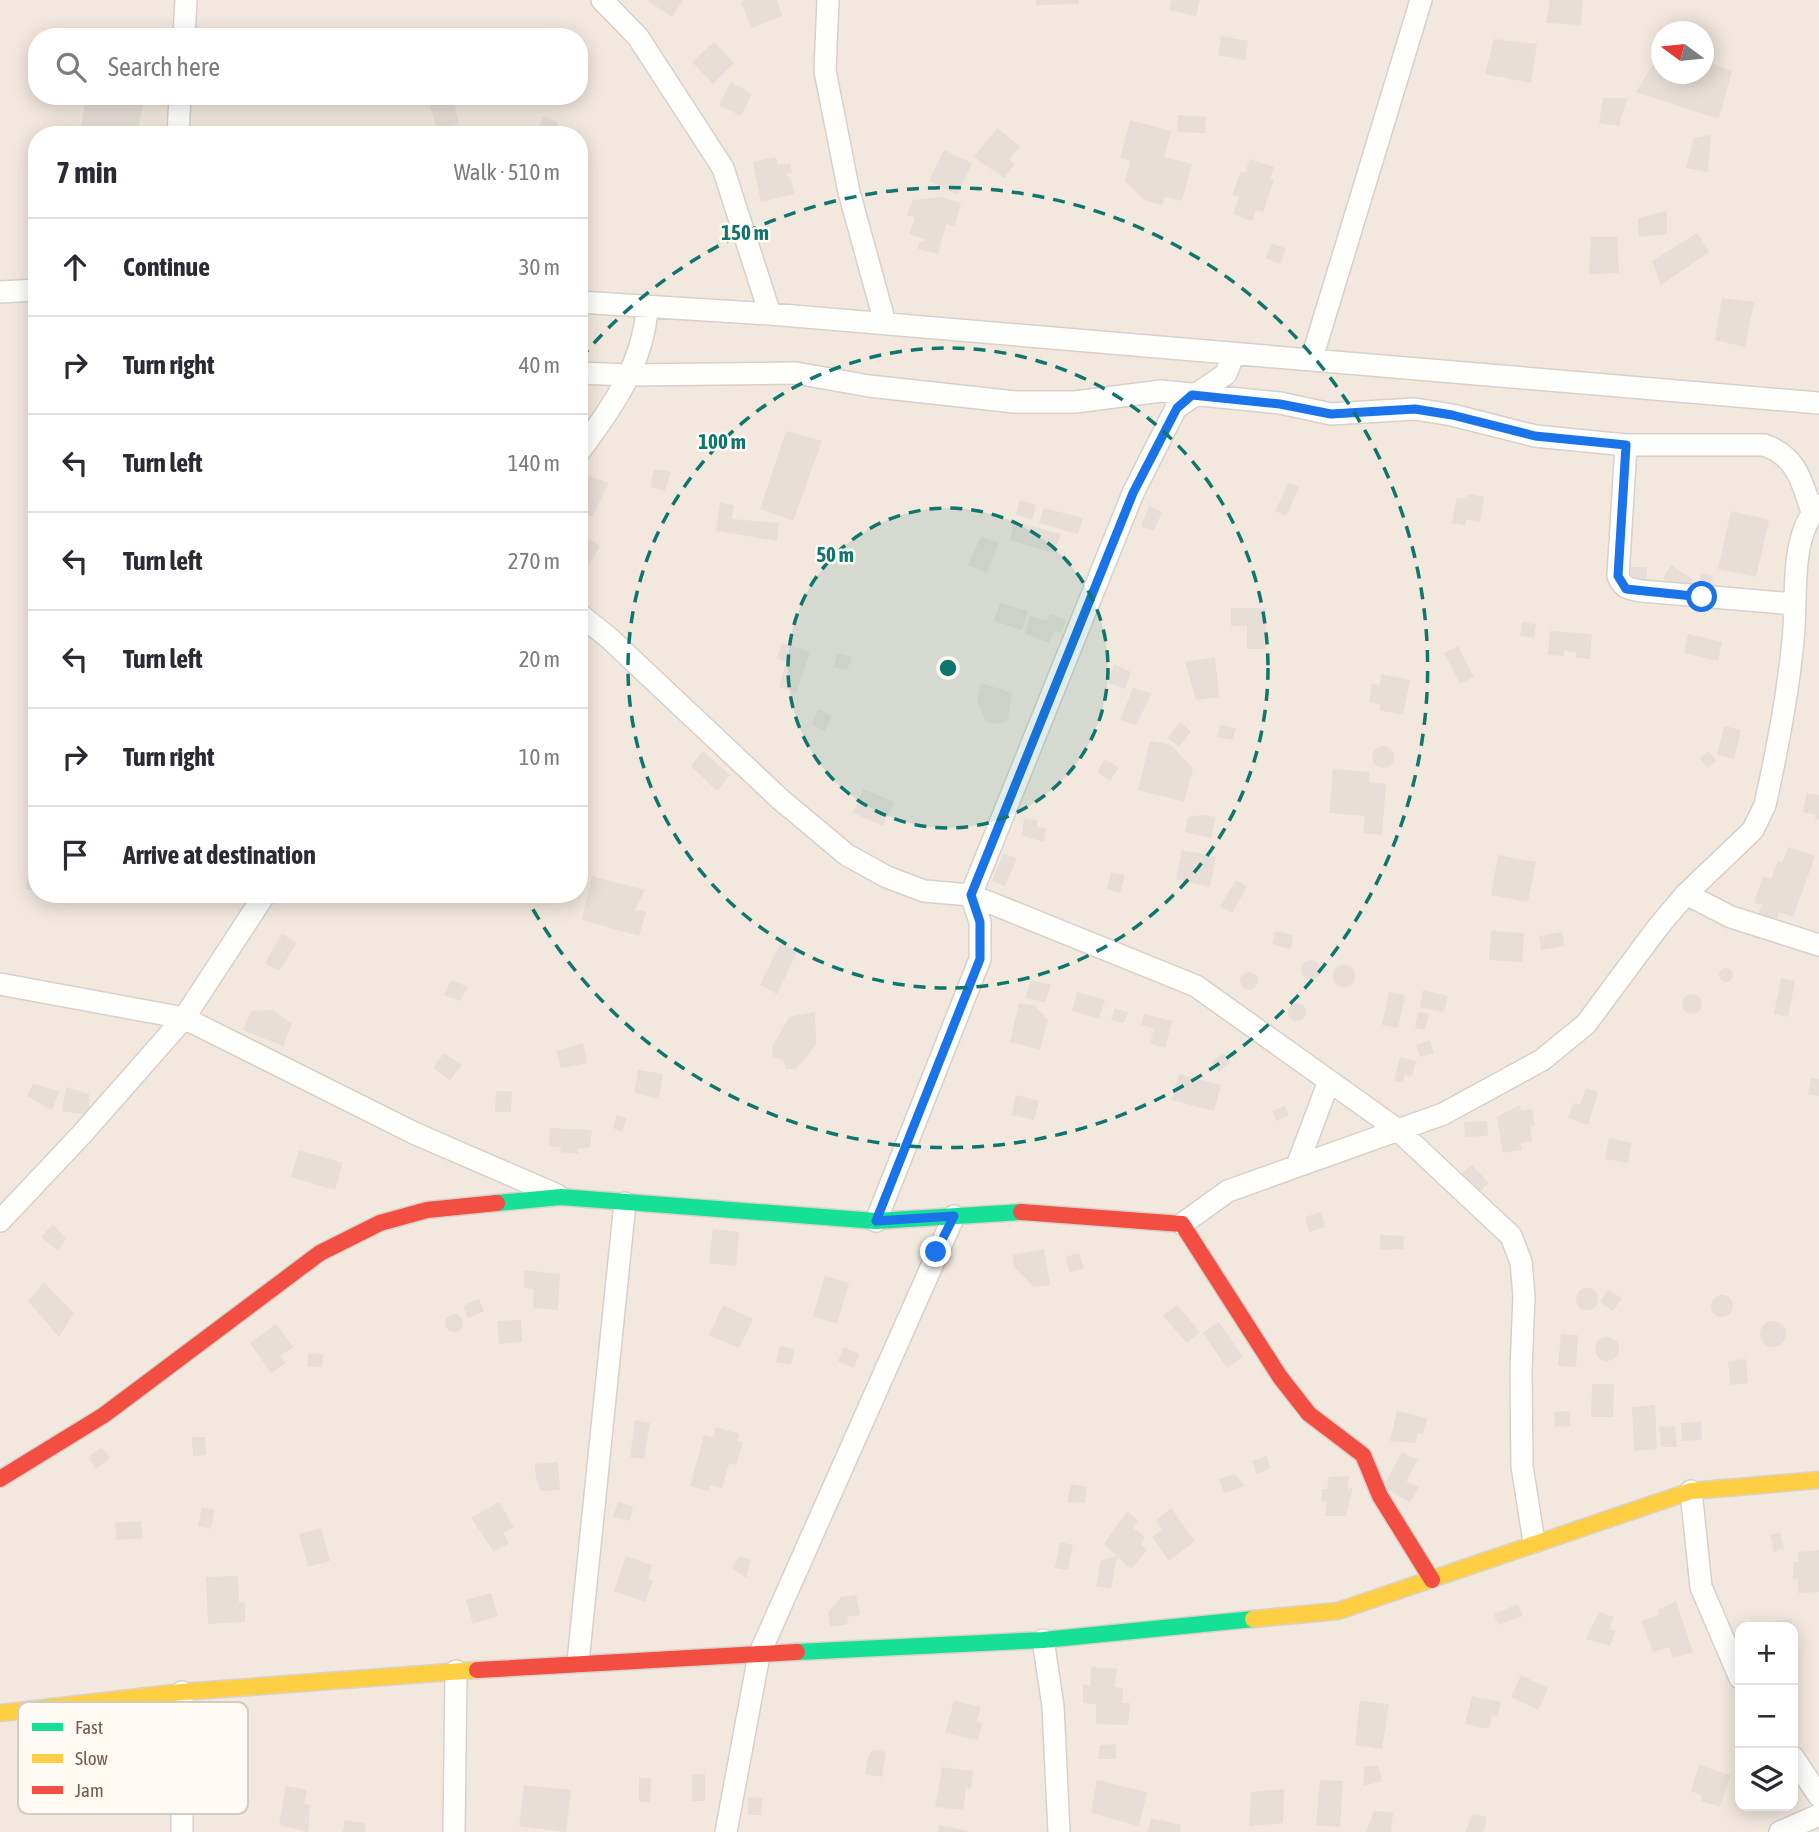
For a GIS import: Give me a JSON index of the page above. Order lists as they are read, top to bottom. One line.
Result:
{"legend":["Fast","Slow","Jam"],"north":"left","page":{"search":"Search here","heading":["7 min","Walk · 510 m"],"list":[["Continue","30 m"],["Turn right","40 m"],["Turn left","140 m"],["Turn left","270 m"],["Turn left","20 m"],["Turn right","10 m"],"Arrive at destination"],"map_buttons":["+","−"]},"rings":["150 m","100 m","50 m"]}
